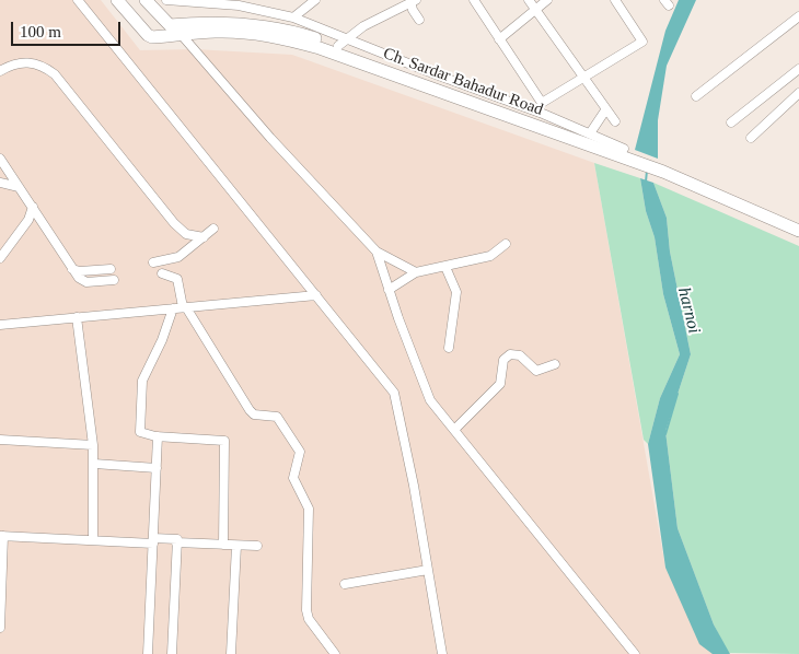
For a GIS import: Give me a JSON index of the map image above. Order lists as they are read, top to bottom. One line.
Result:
{"streets":{"main road":["Ch. Sardar Bahadur Road"]},"water":["harnoi"],"scale_bar":"100 m"}
